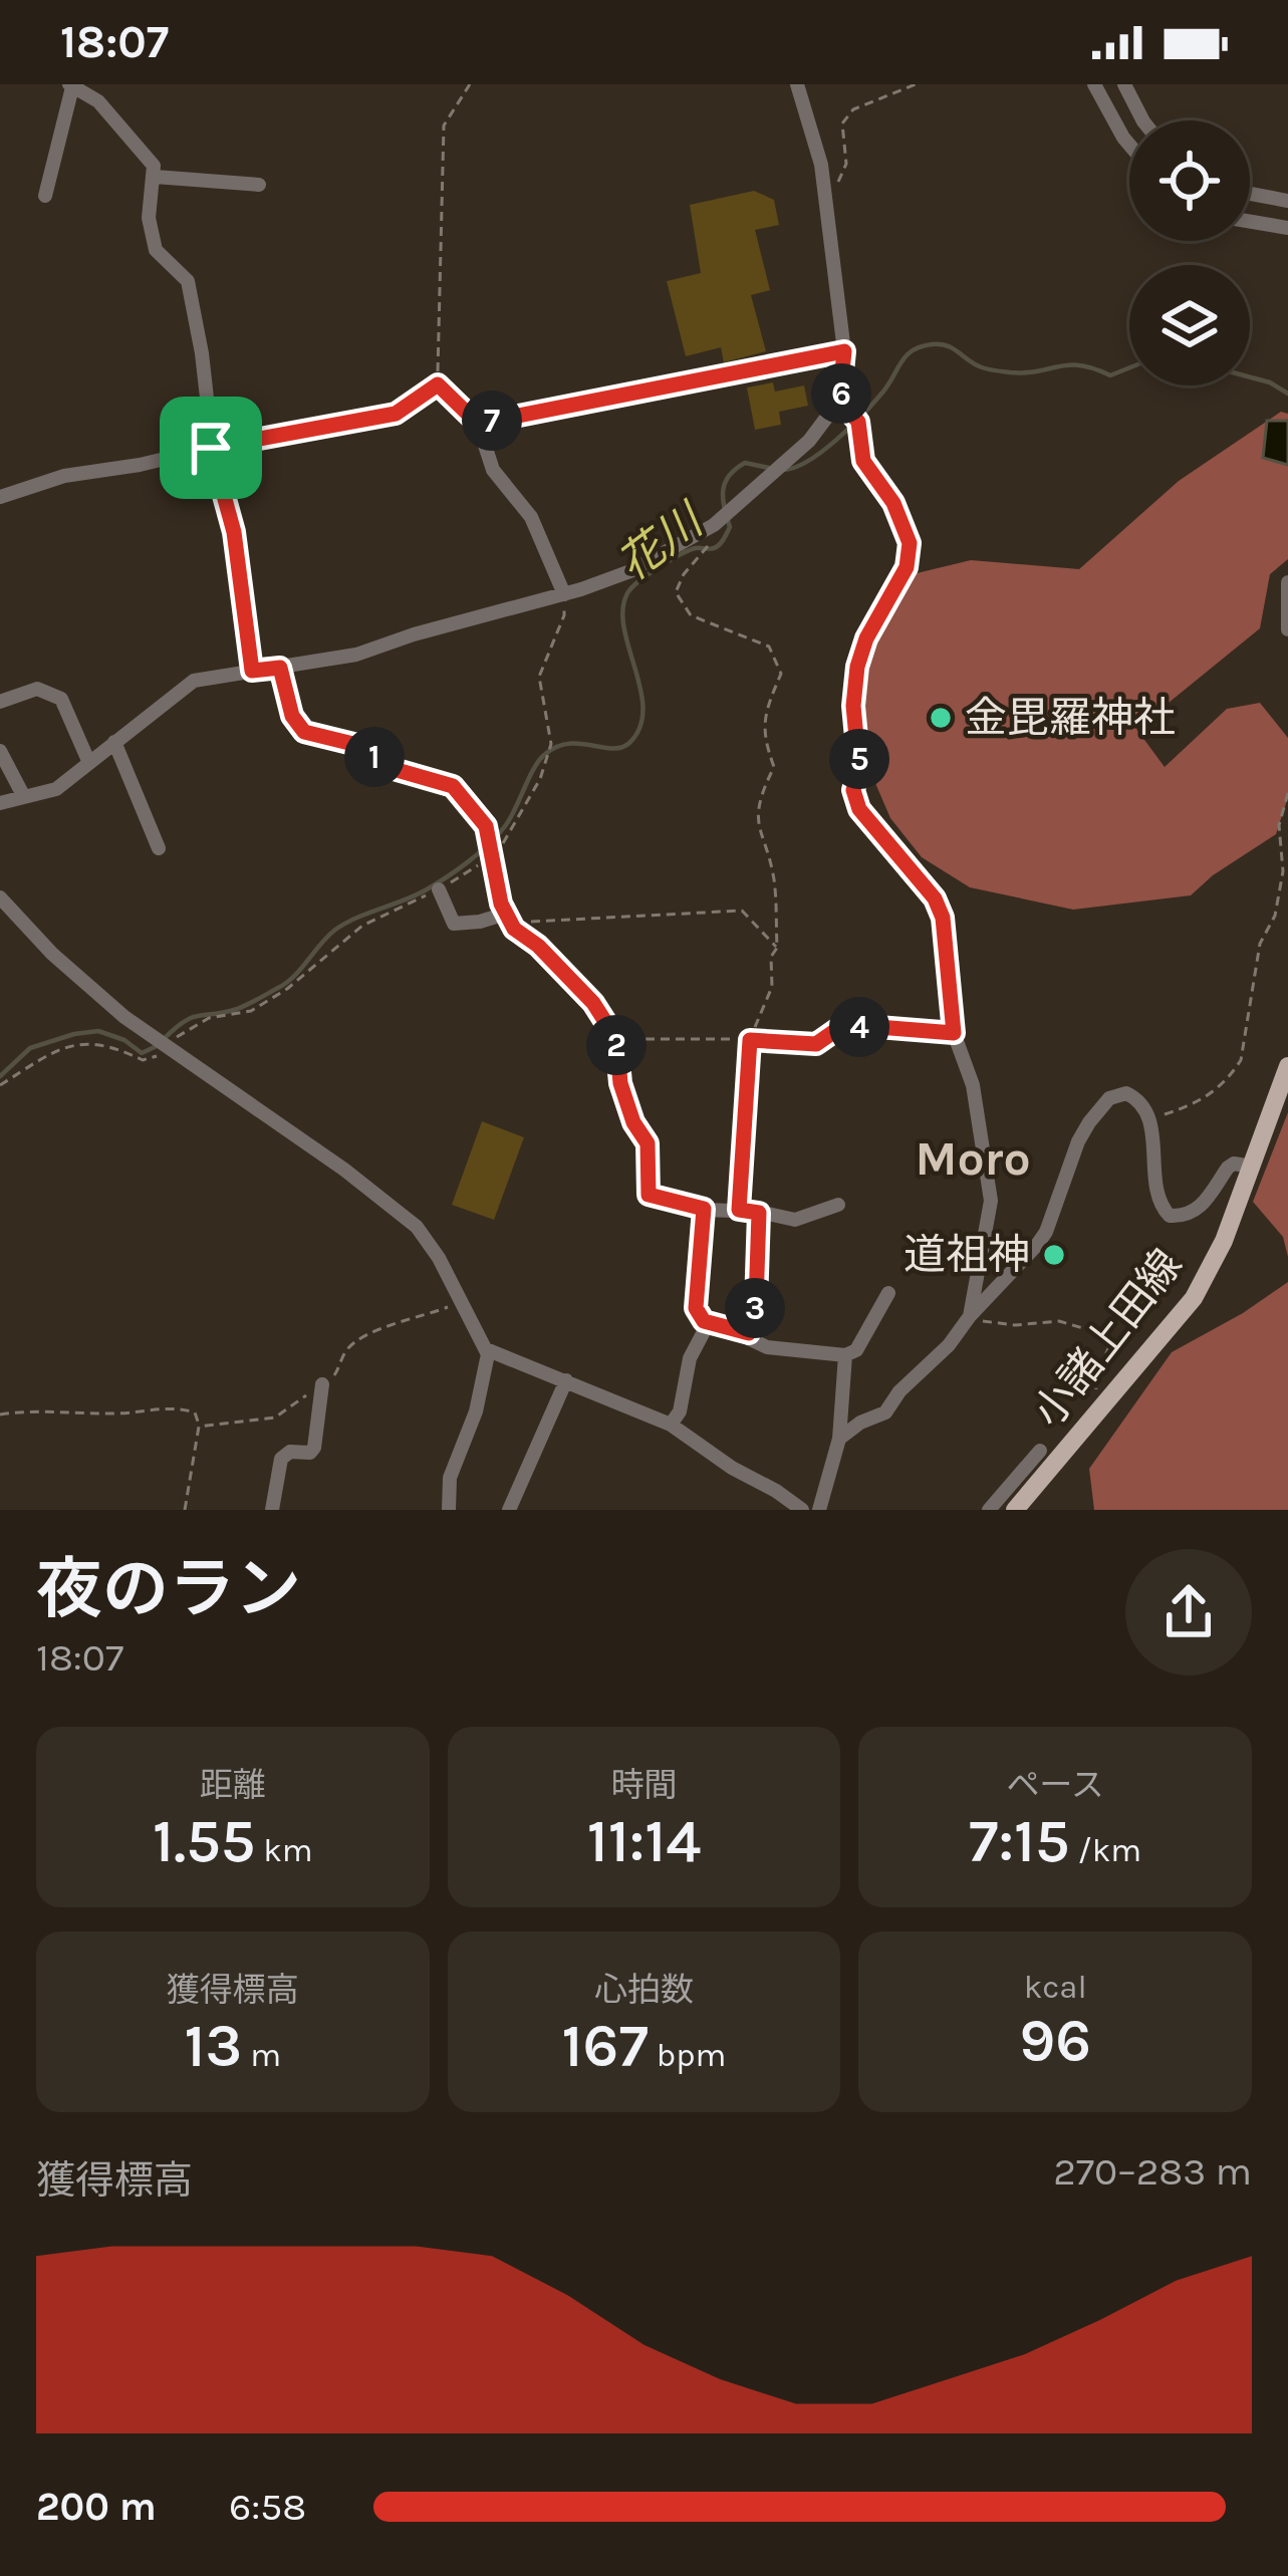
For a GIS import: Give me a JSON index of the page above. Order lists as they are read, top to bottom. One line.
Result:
{"streets":{"main road":["小諸上田線"]},"districts":["Moro"],"water":["花川"],"places":["金毘羅神社","道祖神"],"page":{"status":"18:07","pins":["6","7","1","5","4","2","3"],"heading":["夜のラン","18:07"],"stats":[["距離","1.55 km"],["時間","11:14"],["ペース","7:15 /km"],["獲得標高","13 m"],["心拍数","167 bpm"],["kcal","96"]],"chart":["獲得標高","270–283 m"],"list":[{"name":"200 m","note":"6:58"}]}}
